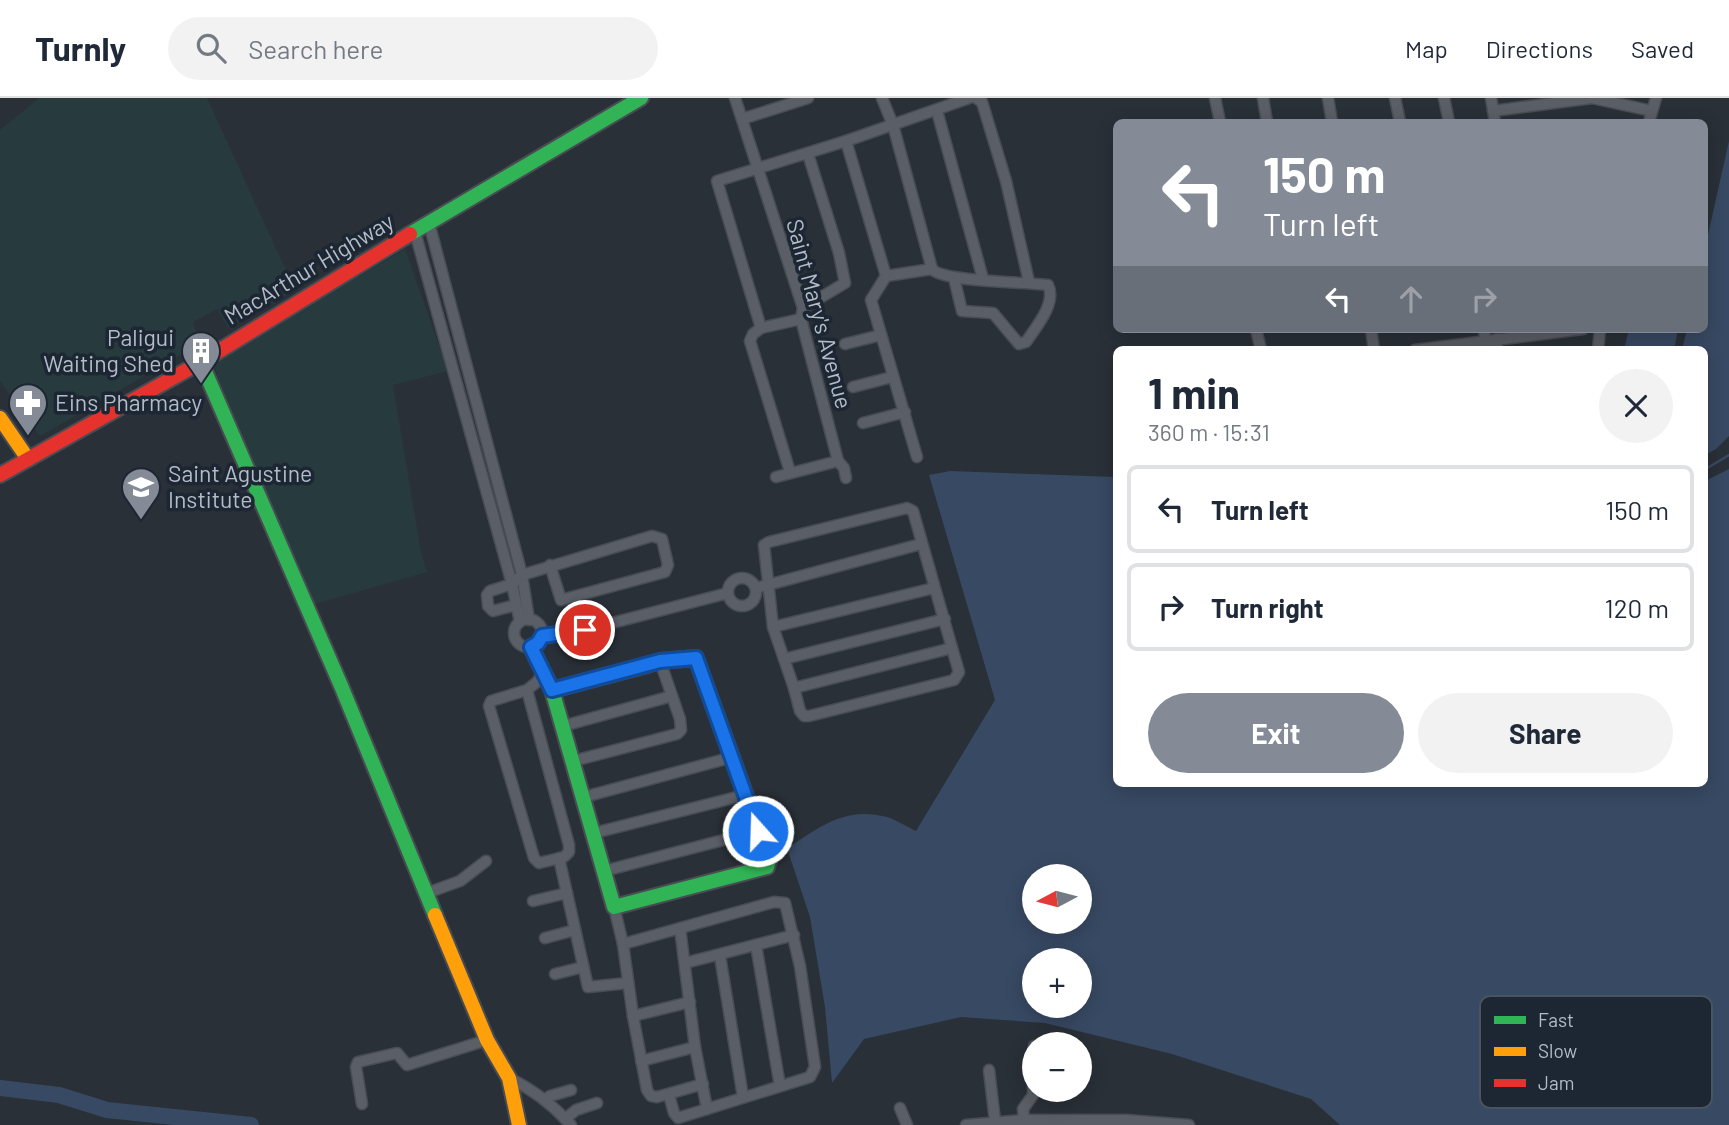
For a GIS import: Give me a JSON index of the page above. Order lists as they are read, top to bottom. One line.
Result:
{"streets":{"main road":["MacArthur Highway"],"street":["Saint Mary's Avenue"]},"places":{"building":["Paligui Waiting Shed"],"pharmacy":["Eins Pharmacy"],"school or university":["Saint Agustine Institute"]},"legend":["Fast","Slow","Jam"],"north":"left","page":{"header":"Turnly","search":"Search here","nav":["Map","Directions","Saved"],"turn":["150 m","Turn left"],"heading":["1 min","360 m · 15:31"],"list":[{"name":"Turn left","value":"150 m"},{"name":"Turn right","value":"120 m"}],"buttons":["Exit","Share"],"map_buttons":["+","−"]}}
